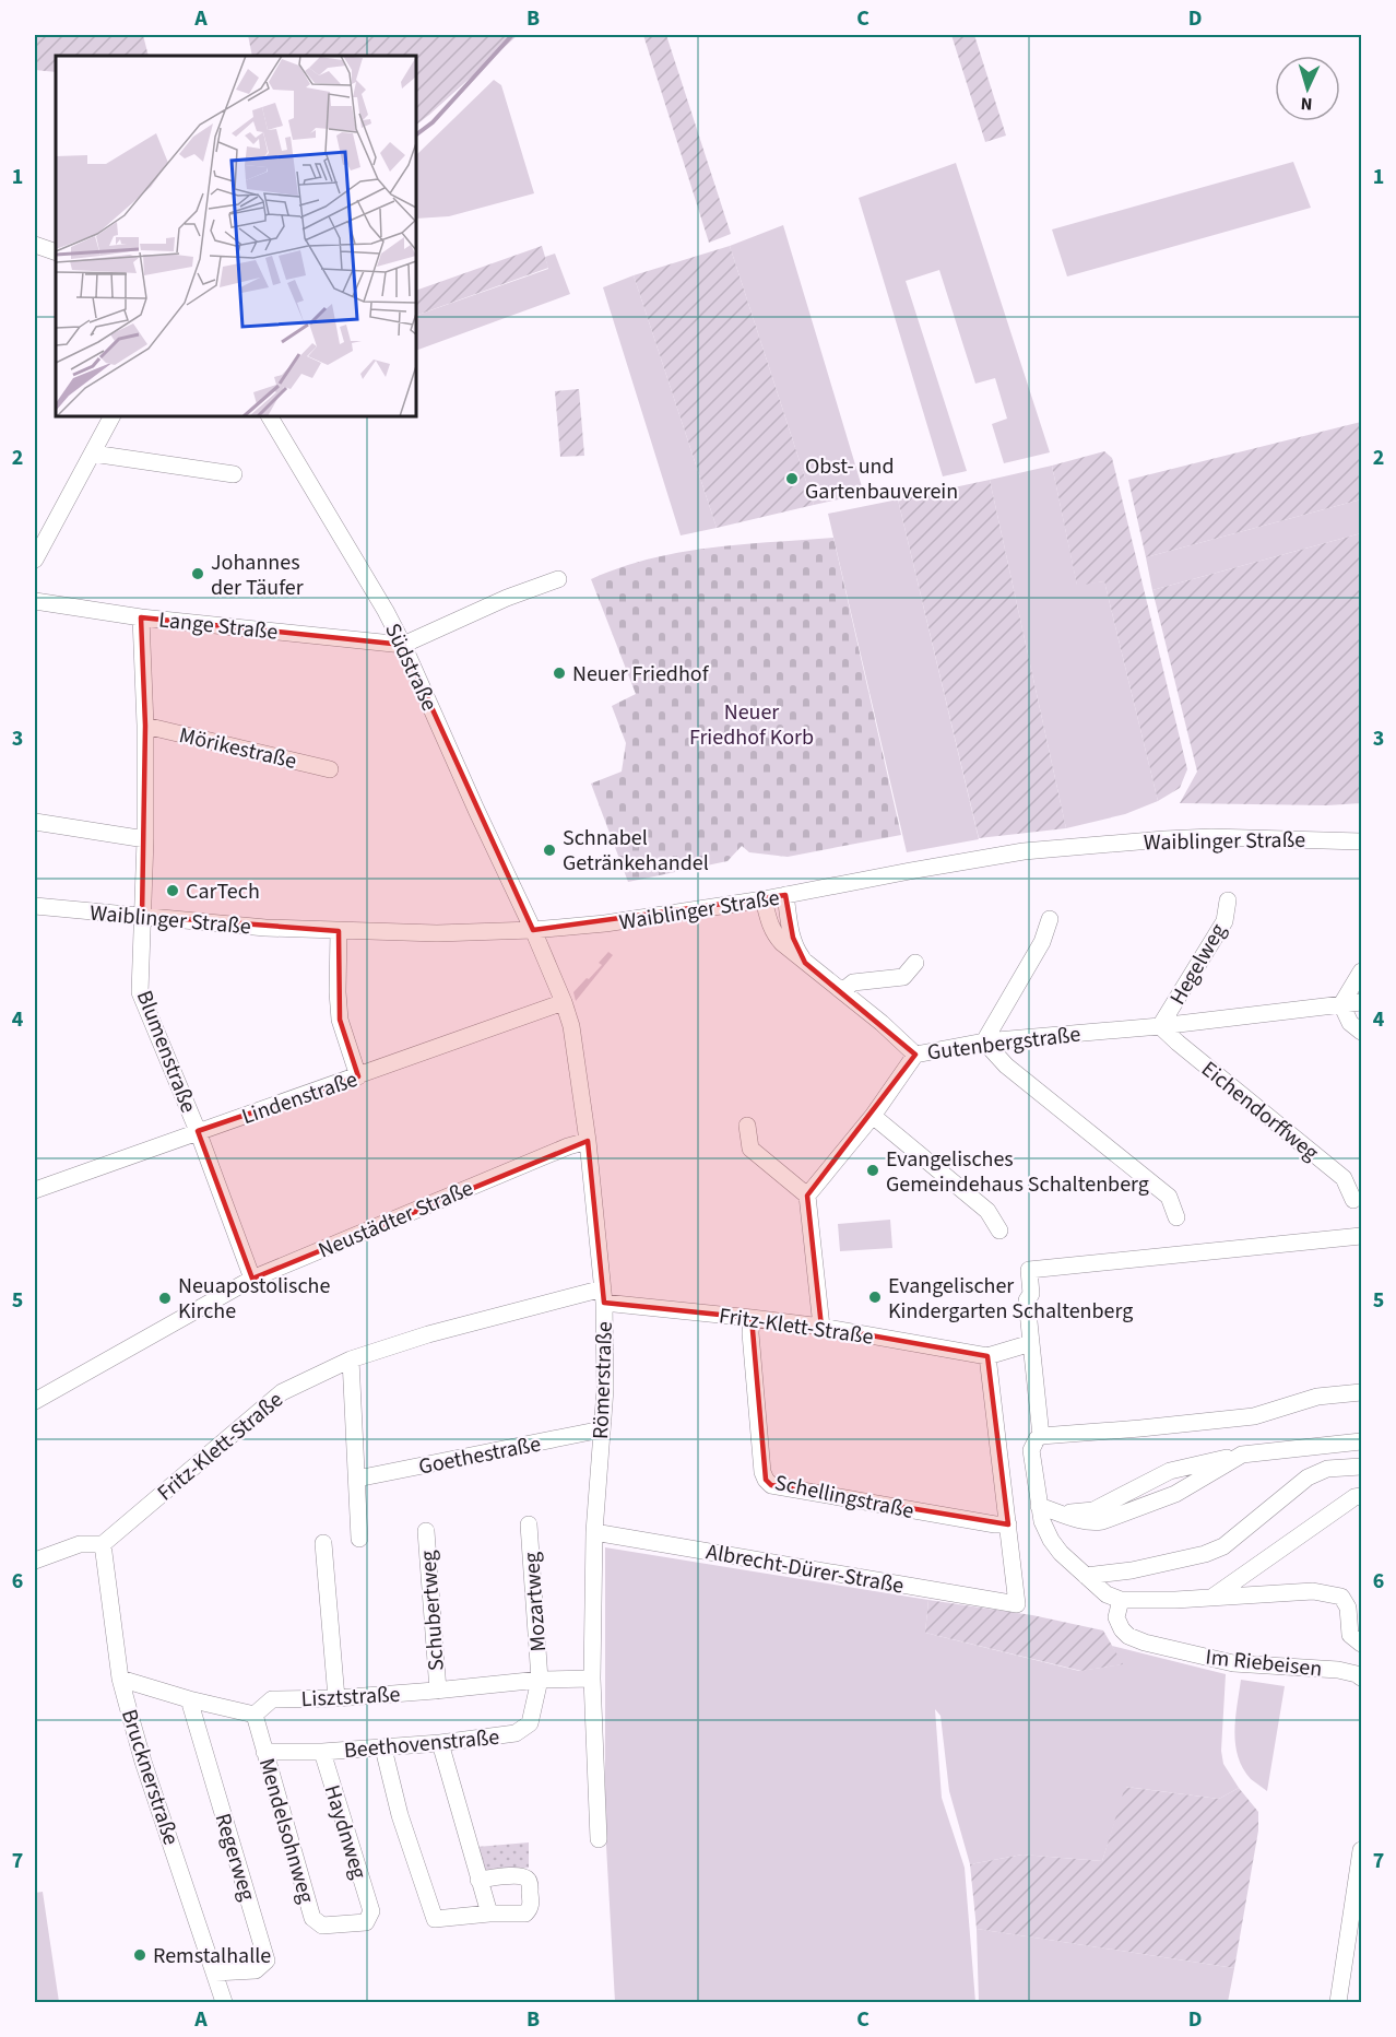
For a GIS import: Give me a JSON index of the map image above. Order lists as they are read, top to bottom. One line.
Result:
{"streets":{"street":["Lange Straße","Südstraße","Mörikestraße","Waiblinger Straße","Hegelweg","Gutenbergstraße","Blumenstraße","Lindenstraße","Eichendorffweg","Neustädter Straße","Fritz-Klett-Straße","Römerstraße","Goethestraße","Schellingstraße","Albrecht-Dürer-Straße","Mozartweg","Schubertweg","Im Riebeisen","Lisztstraße","Beethovenstraße","Brucknerstraße","Mendelsohnweg","Haydnweg","Regerweg"]},"crossings":[["Lange Straße","Südstraße"],["Lange Straße","Blumenstraße"],["Südstraße","Waiblinger Straße"],["Südstraße","Römerstraße"],["Mörikestraße","Blumenstraße"],["Waiblinger Straße","Blumenstraße"],["Waiblinger Straße","Römerstraße"],["Hegelweg","Gutenbergstraße"],["Hegelweg","Eichendorffweg"],["Gutenbergstraße","Eichendorffweg"],["Blumenstraße","Lindenstraße"],["Blumenstraße","Neustädter Straße"],["Lindenstraße","Römerstraße"],["Neustädter Straße","Römerstraße"],["Fritz-Klett-Straße","Römerstraße"],["Fritz-Klett-Straße","Schellingstraße"],["Fritz-Klett-Straße","Brucknerstraße"],["Römerstraße","Goethestraße"],["Römerstraße","Albrecht-Dürer-Straße"],["Römerstraße","Lisztstraße"],["Schellingstraße","Albrecht-Dürer-Straße"],["Mozartweg","Lisztstraße"],["Mozartweg","Beethovenstraße"],["Schubertweg","Lisztstraße"],["Lisztstraße","Beethovenstraße"],["Lisztstraße","Mendelsohnweg"],["Beethovenstraße","Mendelsohnweg"],["Beethovenstraße","Haydnweg"],["Brucknerstraße","Regerweg"],["Mendelsohnweg","Haydnweg"]],"parks":["Neuer Friedhof Korb"],"places":["Obst- und Gartenbauverein","Johannes der Täufer","Neuer Friedhof","Schnabel Getränkehandel","CarTech","Evangelisches Gemeindehaus Schaltenberg","Evangelischer Kindergarten Schaltenberg","Neuapostolische Kirche","Remstalhalle"],"north":"bottom","grid":{"columns":["A","B","C","D"],"rows":["1","2","3","4","5","6","7"]}}
